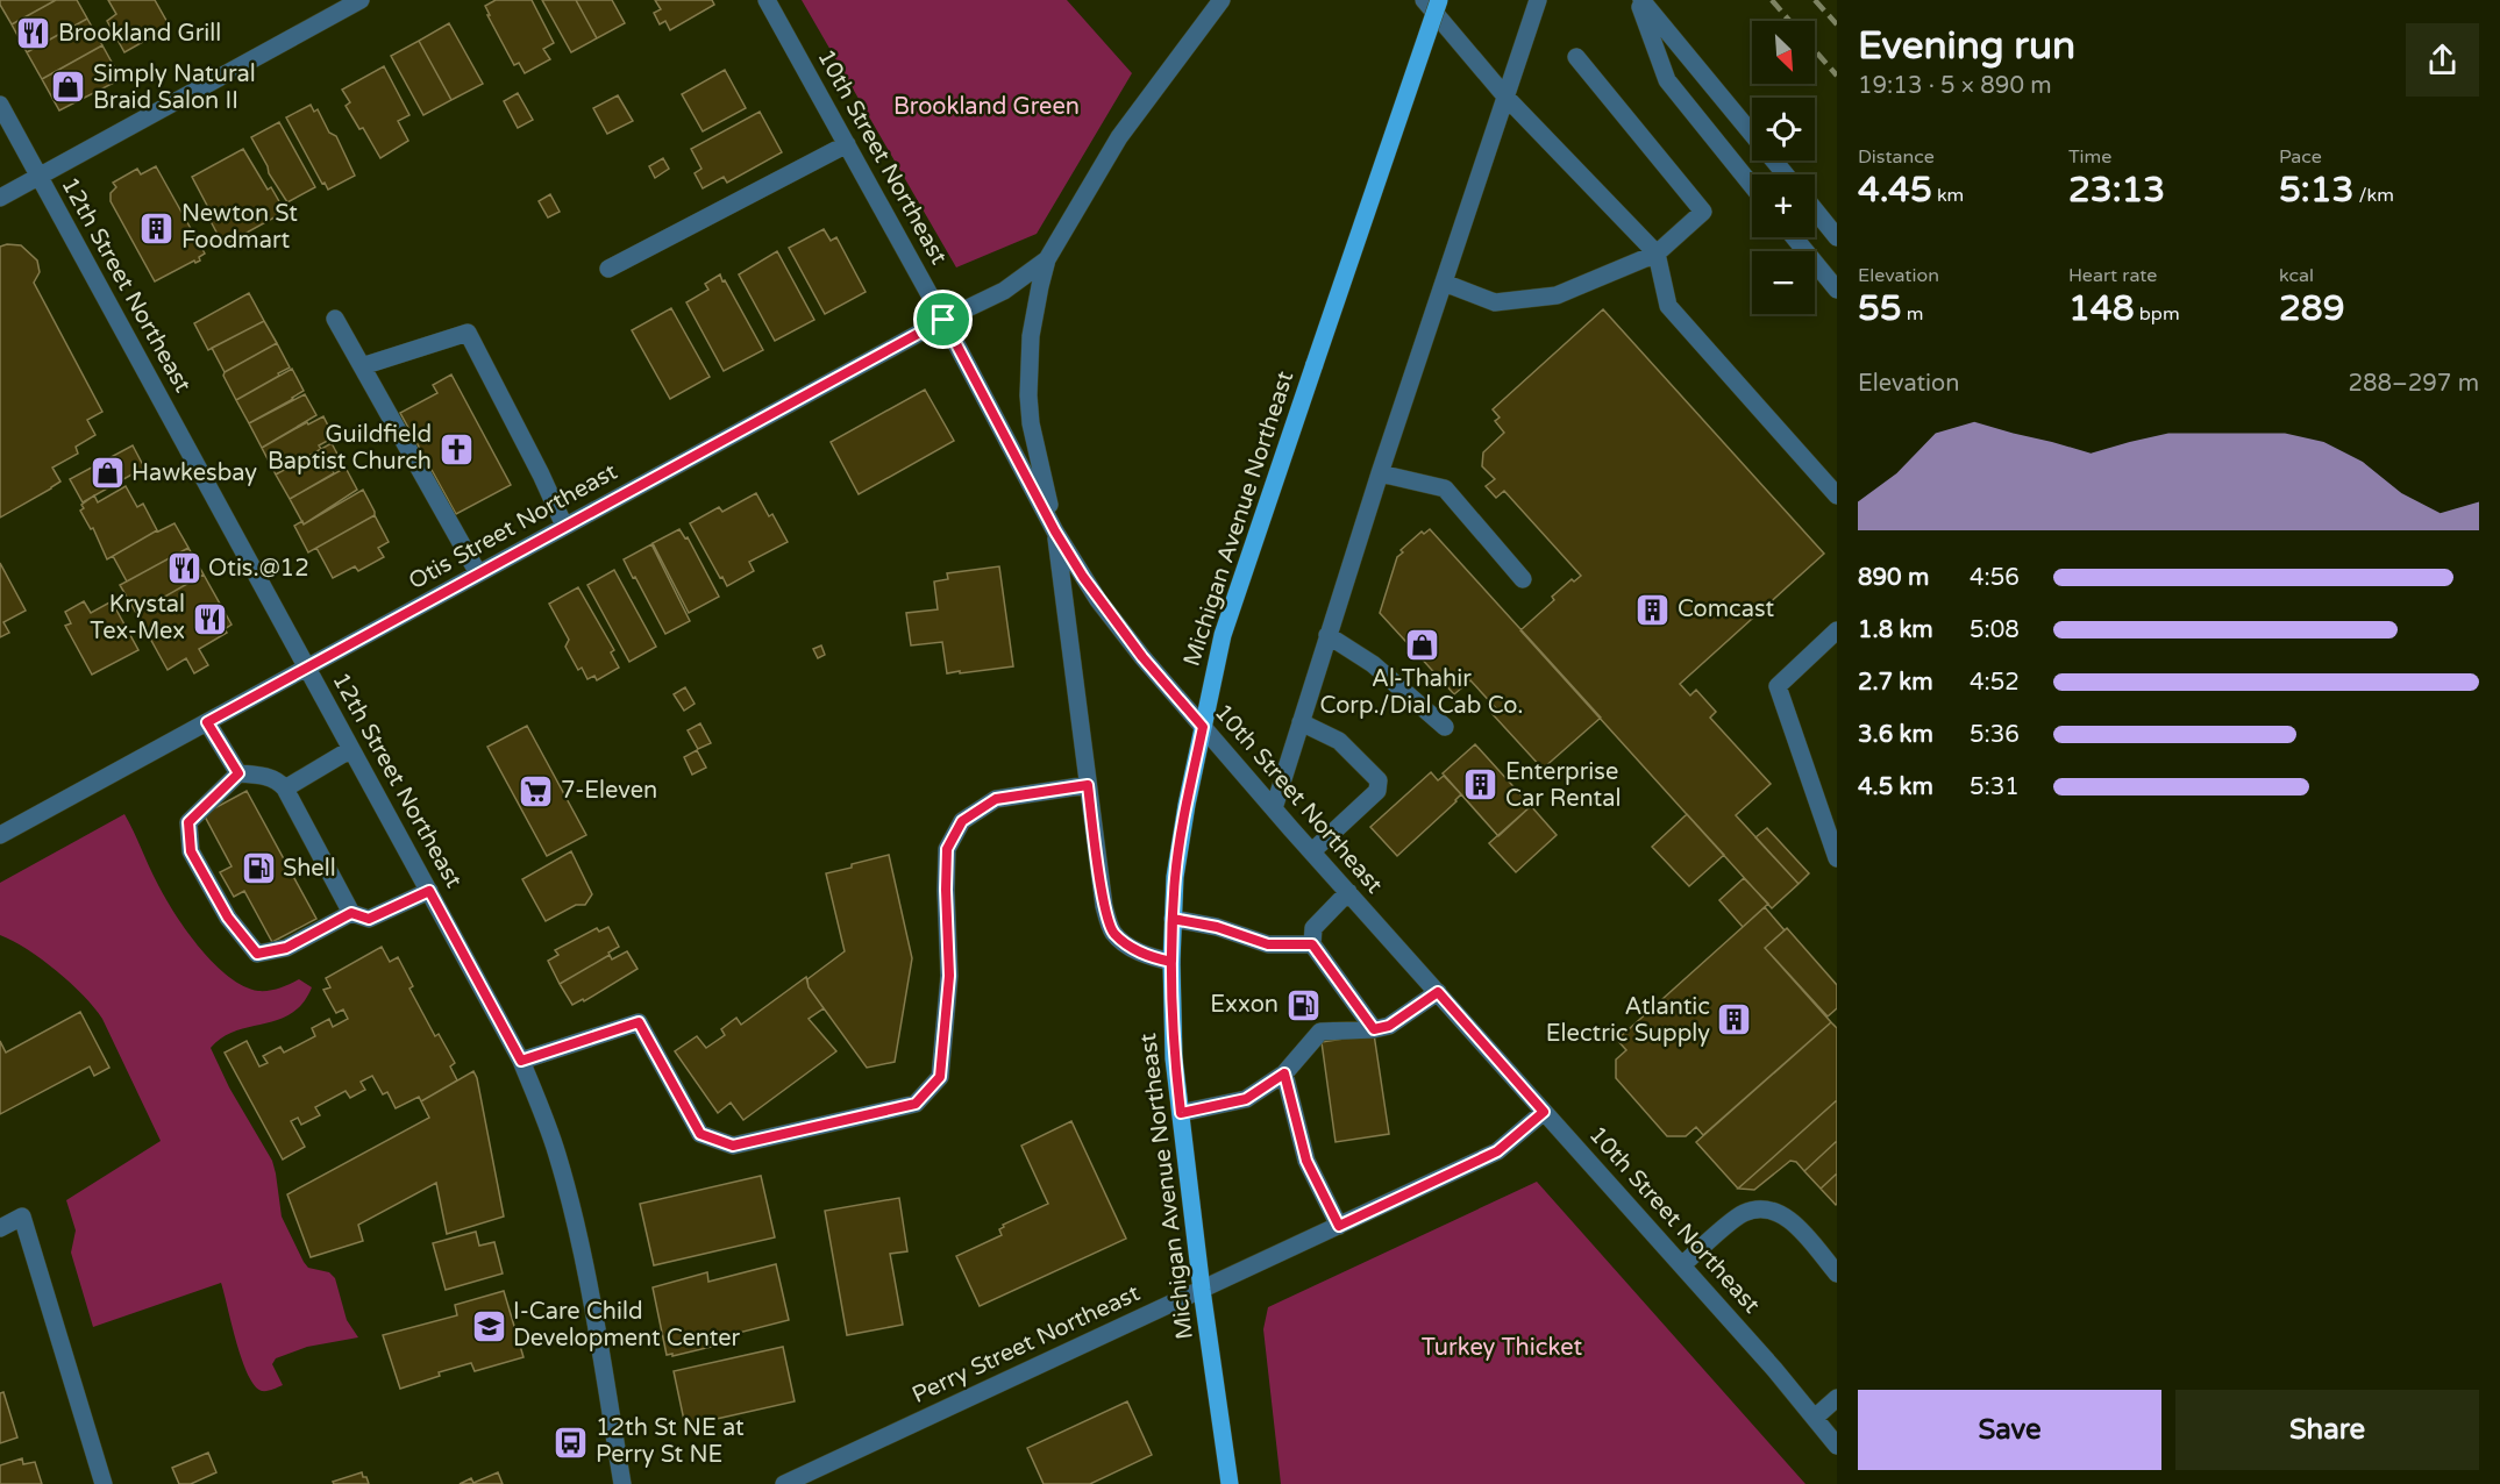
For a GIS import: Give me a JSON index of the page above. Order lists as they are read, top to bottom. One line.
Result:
{"streets":{"main road":["Michigan Avenue Northeast"],"street":["10th Street Northeast","12th Street Northeast","Otis Street Northeast","Perry Street Northeast"]},"crossings":[["10th Street Northeast","Michigan Avenue Northeast"],["10th Street Northeast","Otis Street Northeast"],["10th Street Northeast","Perry Street Northeast"],["12th Street Northeast","Otis Street Northeast"],["Michigan Avenue Northeast","Perry Street Northeast"]],"parks":["Brookland Green","Turkey Thicket"],"places":{"restaurant":["Brookland Grill","Otis.@12","Krystal Tex-Mex"],"shop":["Simply Natural Braid Salon II","Hawkesbay","Al-Thahir Corp./Dial Cab Co."],"building":["Newton St Foodmart","Comcast","Enterprise Car Rental","Atlantic Electric Supply"],"church":["Guildfield Baptist Church"],"supermarket":["7-Eleven"],"fuel station":["Shell","Exxon"],"school or university":["I-Care Child Development Center"],"bus stop":["12th St NE at Perry St NE"]},"north":"bottom right","page":{"heading":["Evening run","19:13 · 5 × 890 m"],"map_buttons":["+","−"],"stats":[["Distance","4.45 km"],["Time","23:13"],["Pace","5:13 /km"],["Elevation","55 m"],["Heart rate","148 bpm"],["kcal","289"]],"chart":["Elevation","288–297 m"],"list":[{"name":"890 m","note":"4:56"},{"name":"1.8 km","note":"5:08"},{"name":"2.7 km","note":"4:52"},{"name":"3.6 km","note":"5:36"},{"name":"4.5 km","note":"5:31"}],"buttons":["Save","Share"]}}
